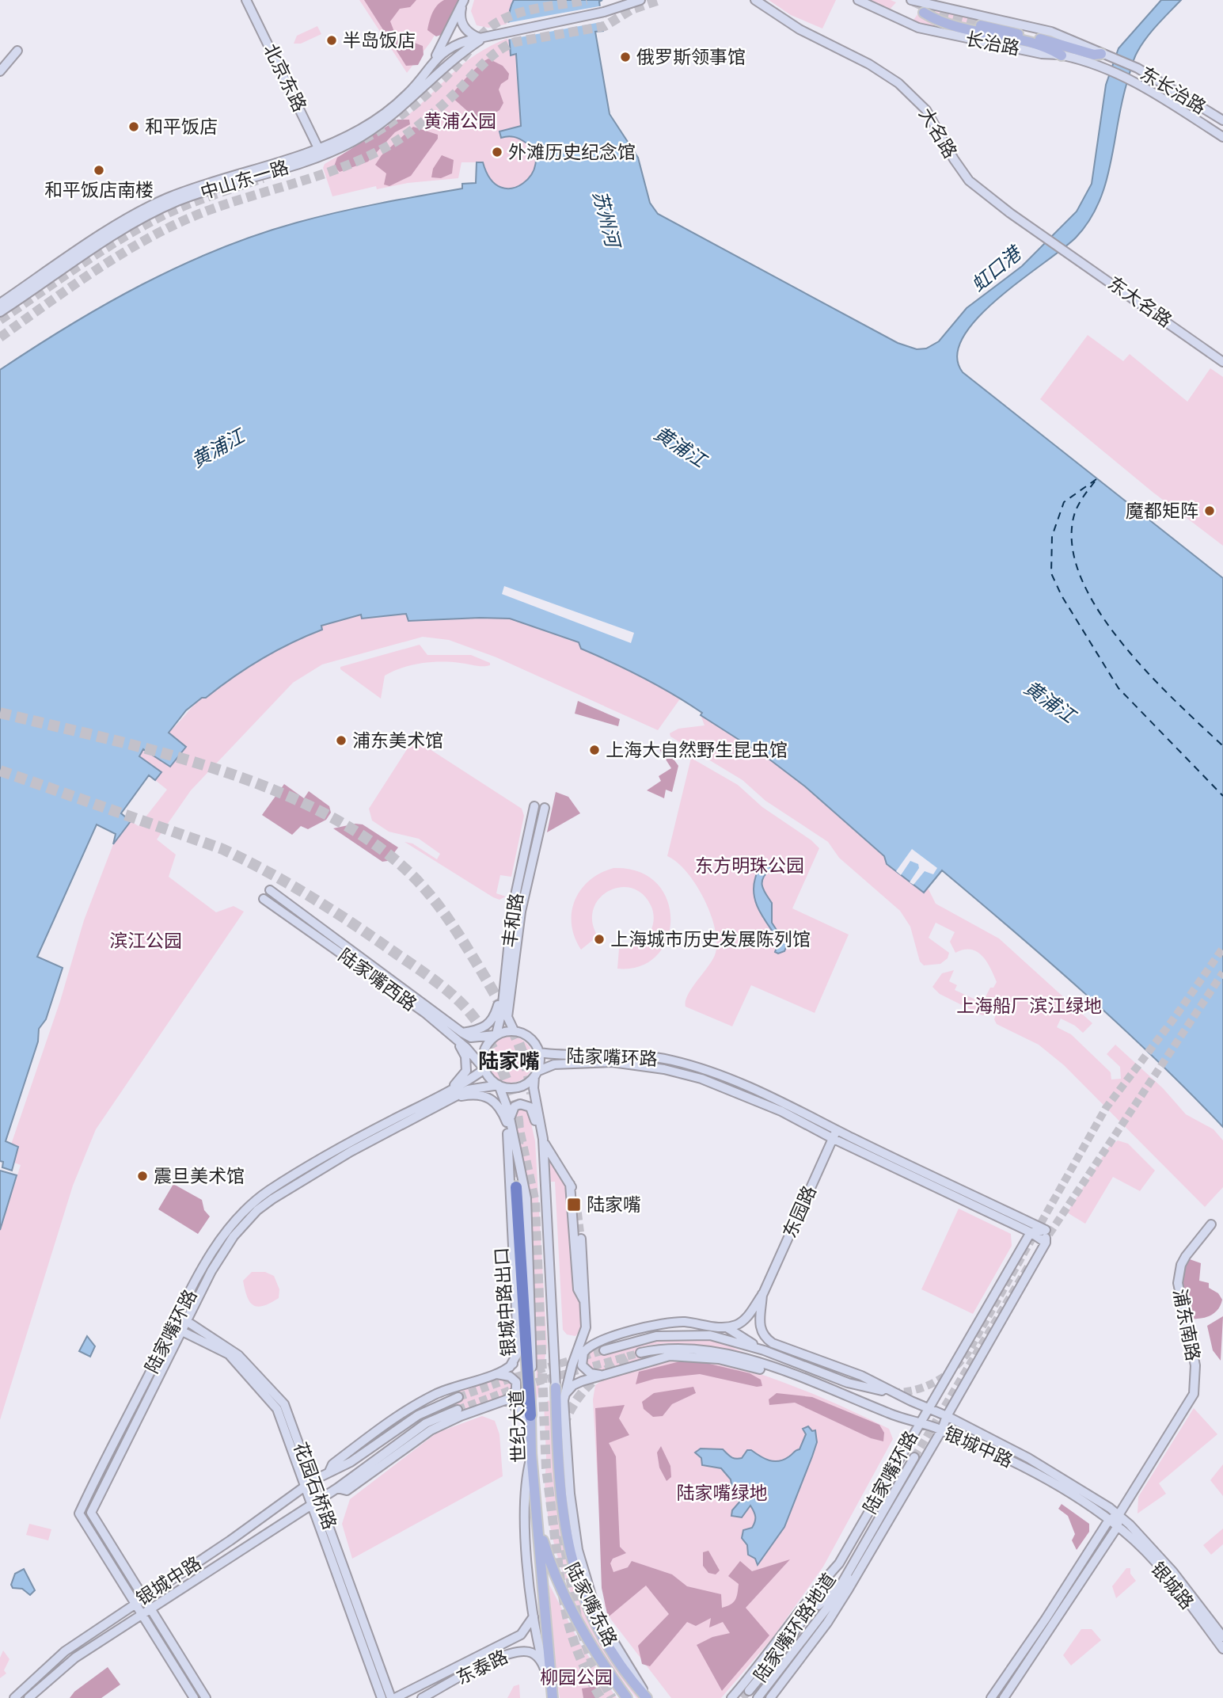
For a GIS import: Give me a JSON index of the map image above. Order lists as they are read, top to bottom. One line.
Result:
{"streets":{"highway":["银城中路出口"],"main road":["长治路","北京东路","东长治路","大名路","中山东一路","东大名路","丰和路","陆家嘴西路","陆家嘴环路","东园路","浦东南路","世纪大道","银城中路","花园石桥路","银城路","陆家嘴东路","陆家嘴环路地道","东泰路"]},"crossings":[["长治路","东长治路"],["北京东路","中山东一路"],["大名路","东大名路"],["丰和路","陆家嘴西路"],["丰和路","陆家嘴环路"],["丰和路","世纪大道"],["陆家嘴西路","陆家嘴环路"],["陆家嘴西路","世纪大道"],["陆家嘴环路","东园路"],["陆家嘴环路","世纪大道"],["陆家嘴环路","银城中路"],["陆家嘴环路","花园石桥路"],["陆家嘴环路","陆家嘴环路地道"],["东园路","银城中路"],["银城中路出口","世纪大道"],["浦东南路","银城中路"],["浦东南路","银城路"],["世纪大道","陆家嘴东路"],["银城中路","花园石桥路"],["银城中路","银城路"],["花园石桥路","东泰路"]],"districts":["陆家嘴"],"water":["苏州河","虹口港","黄浦江"],"parks":["黄浦公园","东方明珠公园","滨江公园","上海船厂滨江绿地","陆家嘴绿地","柳园公园"],"places":{"other":["半岛饭店","俄罗斯领事馆","和平饭店","外滩历史纪念馆","和平饭店南楼","魔都矩阵","浦东美术馆","上海大自然野生昆虫馆","上海城市历史发展陈列馆","震旦美术馆"],"transit":["陆家嘴"]}}
